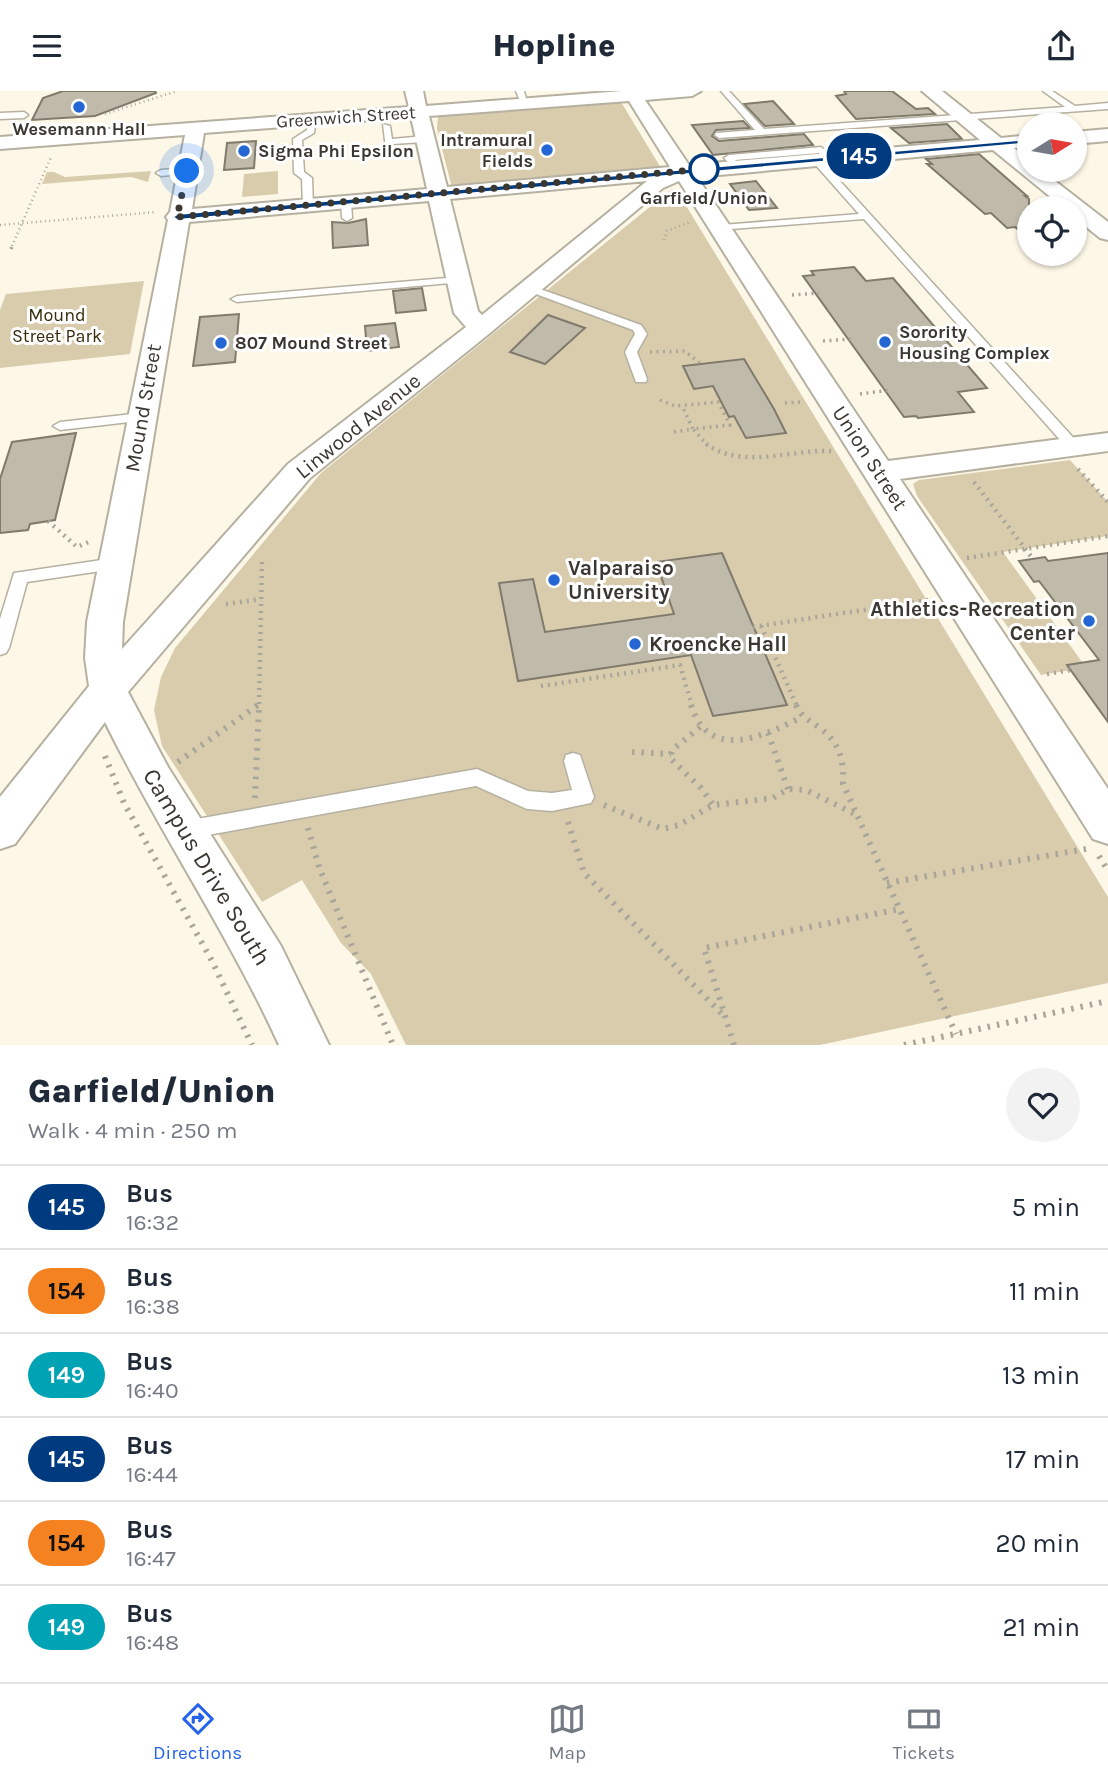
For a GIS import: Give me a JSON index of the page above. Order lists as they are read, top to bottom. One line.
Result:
{"streets":{"street":["Greenwich Street","Mound Street","Linwood Avenue","Union Street","Campus Drive South"]},"crossings":[["Greenwich Street","Mound Street"],["Greenwich Street","Union Street"],["Mound Street","Linwood Avenue"],["Mound Street","Campus Drive South"],["Linwood Avenue","Union Street"],["Linwood Avenue","Campus Drive South"]],"parks":["Mound Street Park"],"places":["Wesemann Hall","Intramural Fields","Sigma Phi Epsilon","Garfield/Union","Sorority Housing Complex","807 Mound Street","Valparaiso University","Athletics-Recreation Center","Kroencke Hall"],"lines":["bus line 145"],"north":"right","page":{"header":"Hopline","on_map":"145","heading":["Garfield/Union","Walk · 4 min · 250 m"],"list":[{"mark":"145","name":"Bus","note":"16:32","value":"5 min"},{"mark":"154","name":"Bus","note":"16:38","value":"11 min"},{"mark":"149","name":"Bus","note":"16:40","value":"13 min"},{"mark":"145","name":"Bus","note":"16:44","value":"17 min"},{"mark":"154","name":"Bus","note":"16:47","value":"20 min"},{"mark":"149","name":"Bus","note":"16:48","value":"21 min"}],"tabs":["Directions","Map","Tickets"]}}
